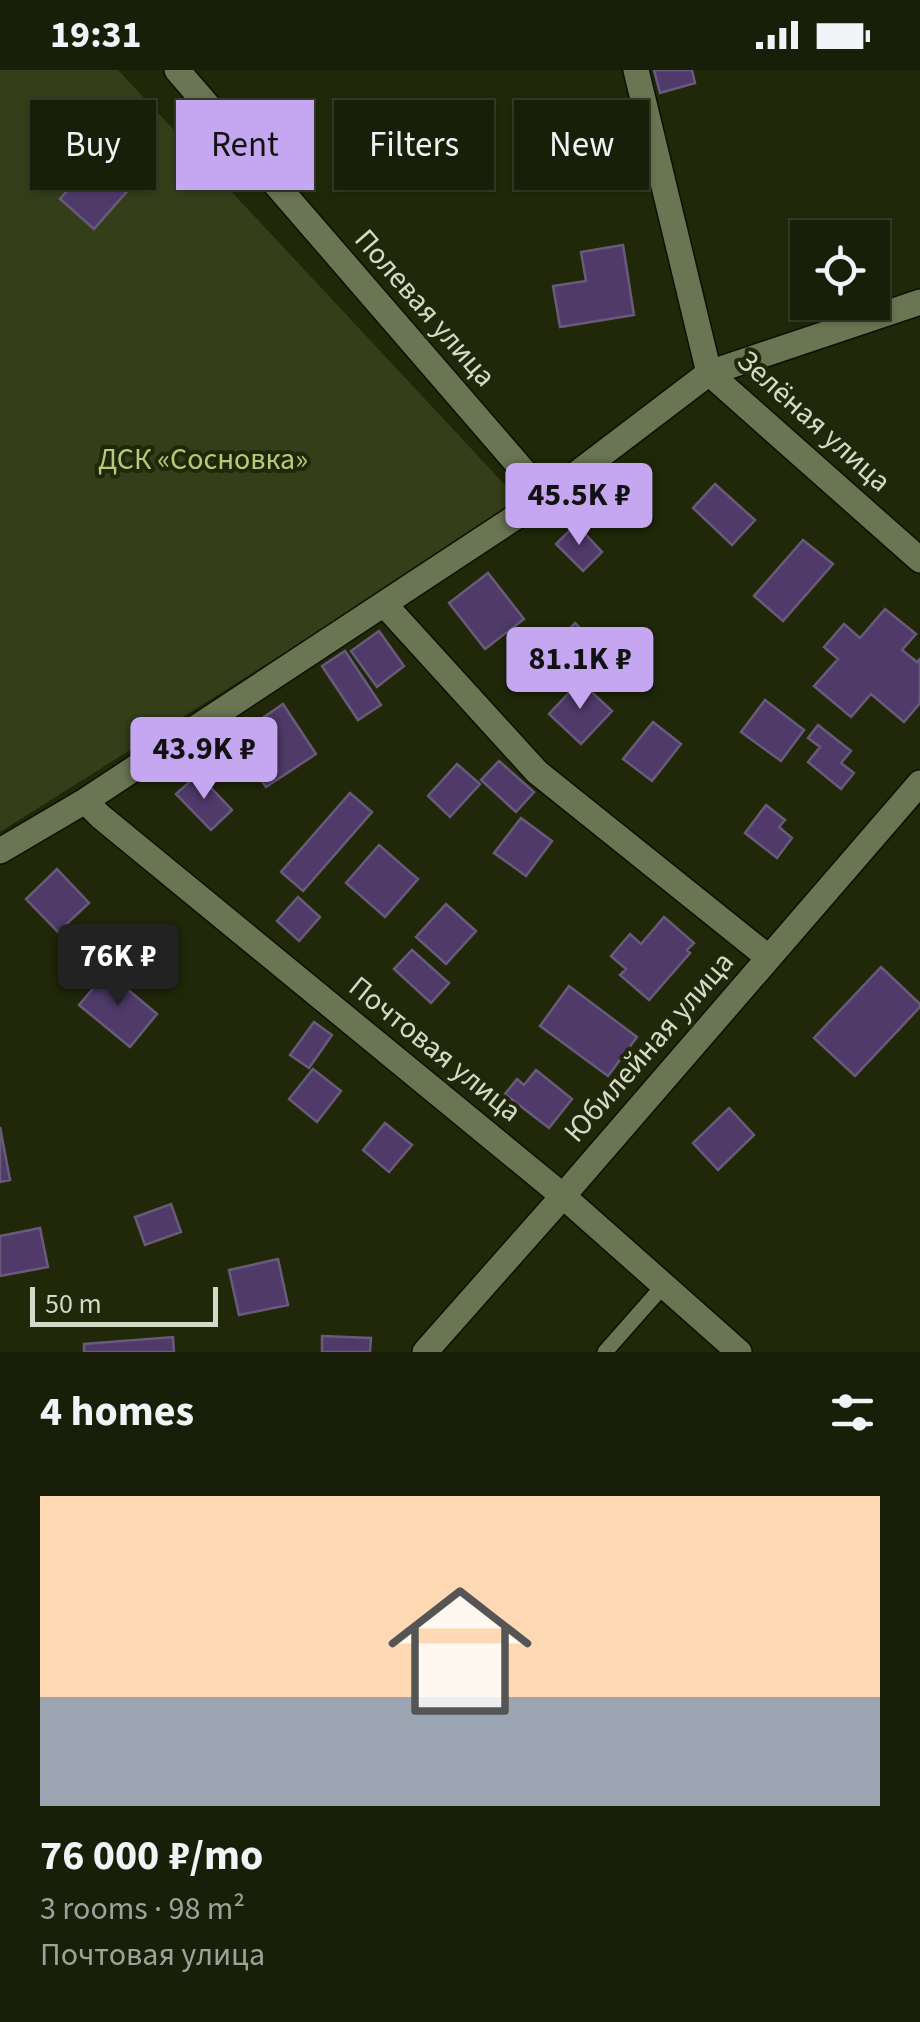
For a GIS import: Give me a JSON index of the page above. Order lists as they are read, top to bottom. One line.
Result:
{"streets":{"street":["Полевая улица","Зелёная улица","Юбилейная улица","Почтовая улица"]},"crossings":[["Юбилейная улица","Почтовая улица"]],"parks":["ДСК «Сосновка»"],"scale_bar":"50 m","page":{"status":"19:31","chip":["Buy","Rent","Filters","New"],"price":["45.5K ₽","81.1K ₽","43.9K ₽","76K ₽"],"scale":"50 m","heading":"4 homes","list":[{"name":"76 000 ₽/mo","note":"3 rooms · 98 m² · Почтовая улица"}]}}
